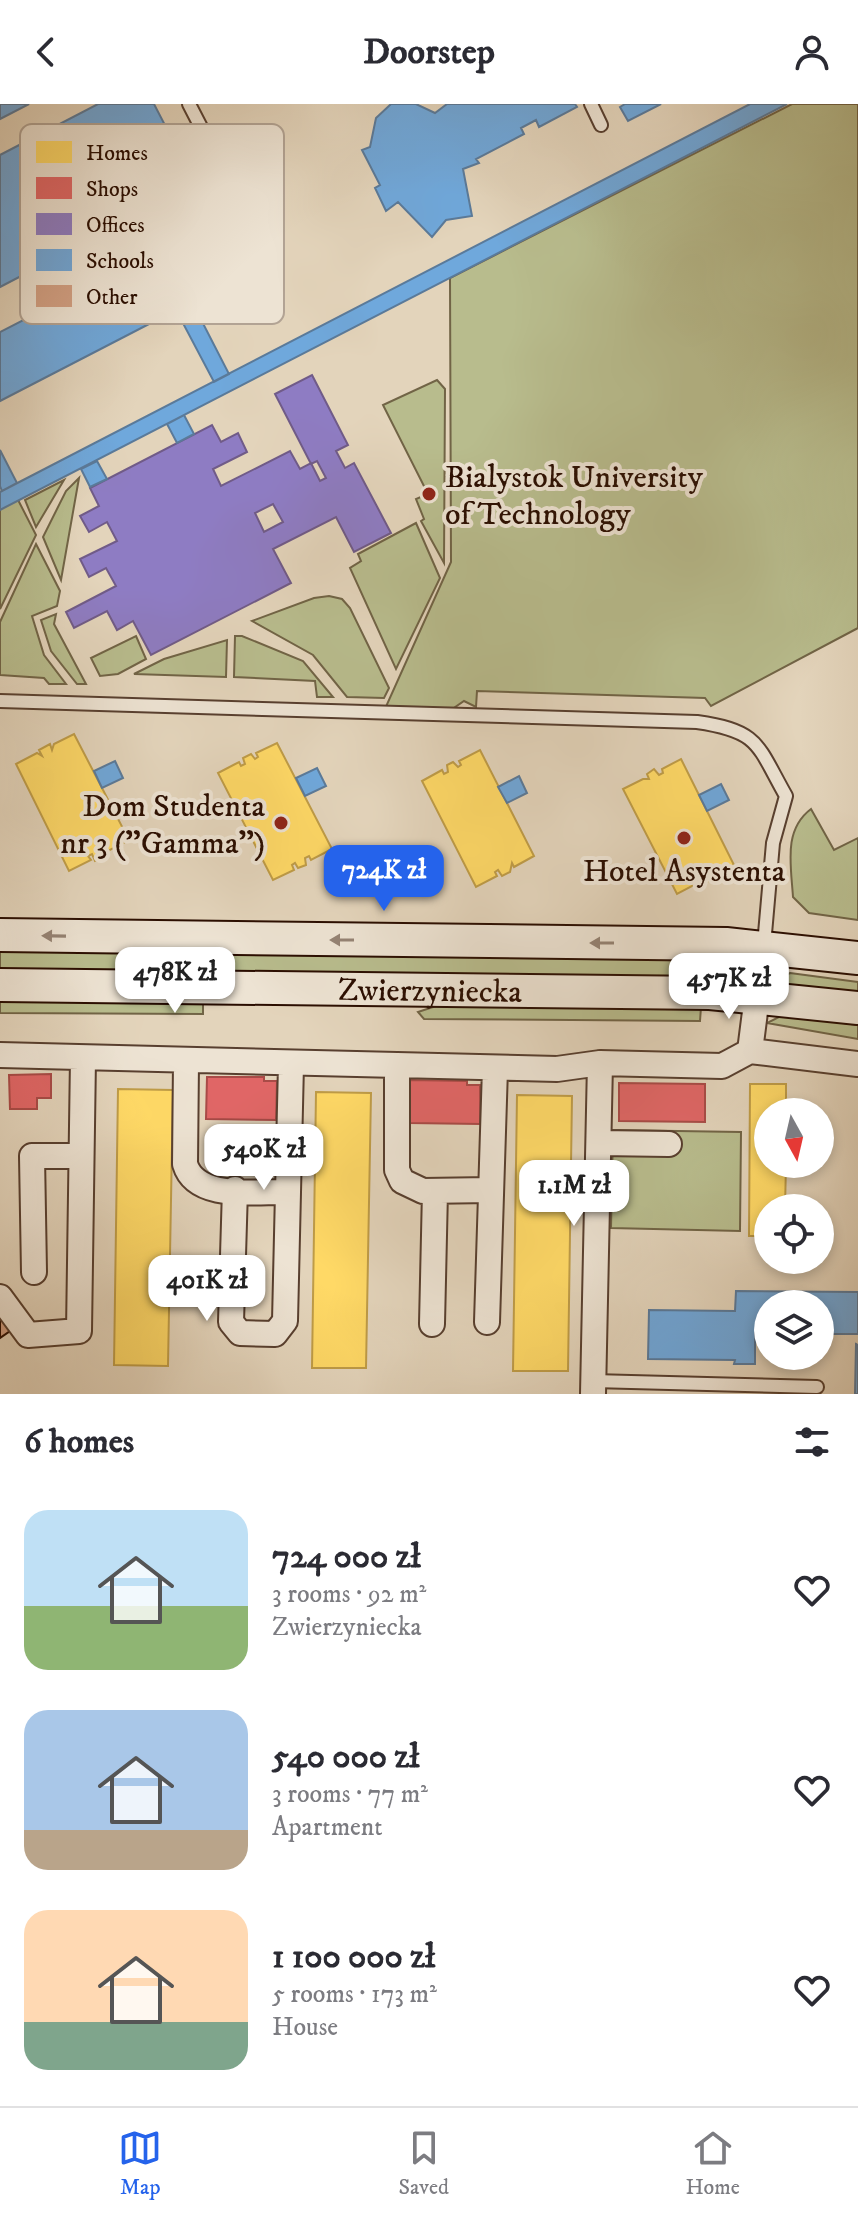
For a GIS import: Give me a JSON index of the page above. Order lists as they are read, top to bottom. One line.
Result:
{"streets":{"main road":["Zwierzyniecka"]},"places":["Bialystok University of Technology","Dom Studenta nr 3 (\"Gamma\")","Hotel Asystenta"],"legend":["Homes","Shops","Offices","Schools","Other"],"north":"bottom","page":{"header":"Doorstep","price":["724K zł","478K zł","457K zł","540K zł","1.1M zł","401K zł"],"heading":"6 homes","list":[{"name":"724 000 zł","note":"3 rooms · 92 m² · Zwierzyniecka"},{"name":"540 000 zł","note":"3 rooms · 77 m² · Apartment"},{"name":"1 100 000 zł","note":"5 rooms · 173 m² · House"}],"tabs":["Map","Saved","Home"]}}
